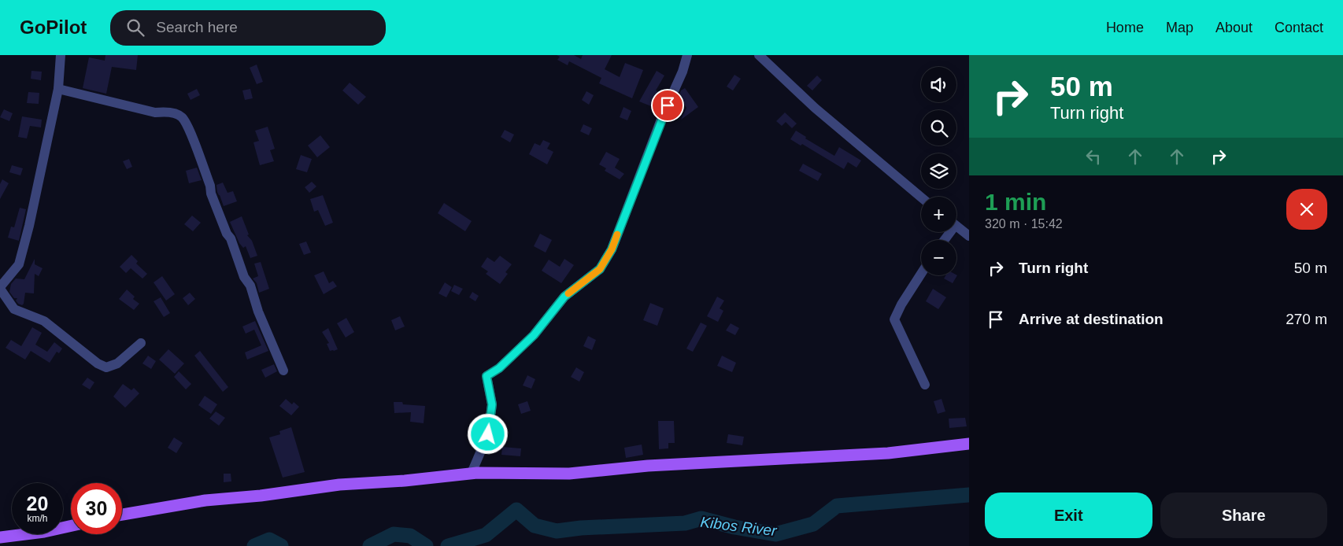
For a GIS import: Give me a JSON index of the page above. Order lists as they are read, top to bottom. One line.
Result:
{"water":["Kibos River"],"page":{"header":"GoPilot","search":"Search here","nav":["Home","Map","About","Contact"],"turn":["50 m","Turn right"],"map_buttons":["+","−"],"heading":["1 min","320 m · 15:42"],"list":[{"name":"Turn right","value":"50 m"},{"name":"Arrive at destination","value":"270 m"}],"speed":"20 km/h","limit":"30","buttons":["Exit","Share"]}}
